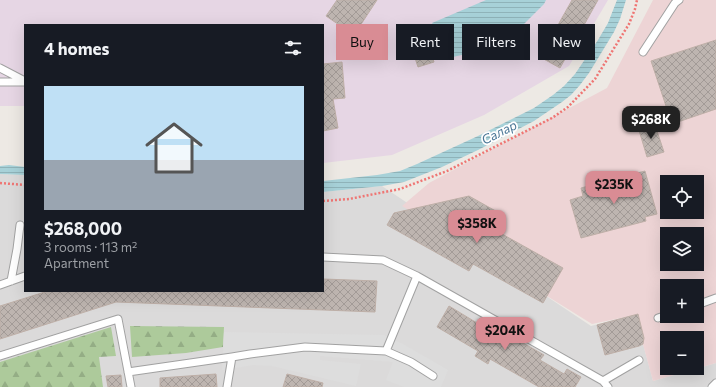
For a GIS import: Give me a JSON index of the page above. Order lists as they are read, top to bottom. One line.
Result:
{"water":["Салар"],"page":{"chip":["Buy","Rent","Filters","New"],"heading":"4 homes","list":[{"name":"$268,000","note":"3 rooms · 113 m² · Apartment"}],"price":["$268K","$235K","$358K","$204K"],"map_buttons":["+","−"]}}
